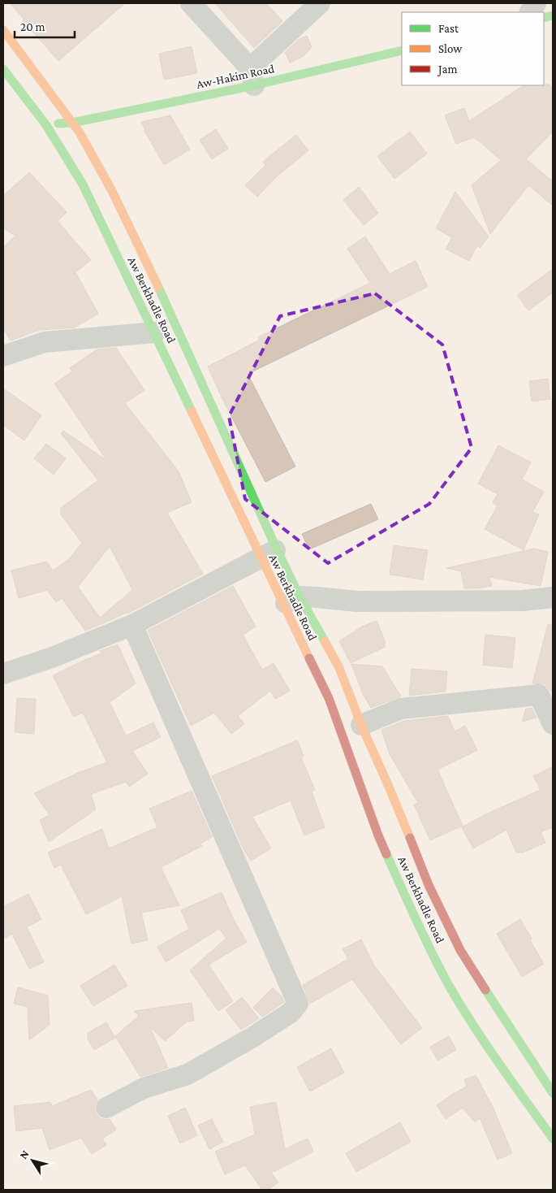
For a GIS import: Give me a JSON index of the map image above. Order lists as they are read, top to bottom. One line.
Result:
{"streets":{"main road":["Aw-Hakim Road","Aw Berkhadle Road"]},"crossings":[["Aw-Hakim Road","Aw Berkhadle Road"]],"legend":["Fast","Slow","Jam"],"scale_bar":"20 m","north":"top left"}
